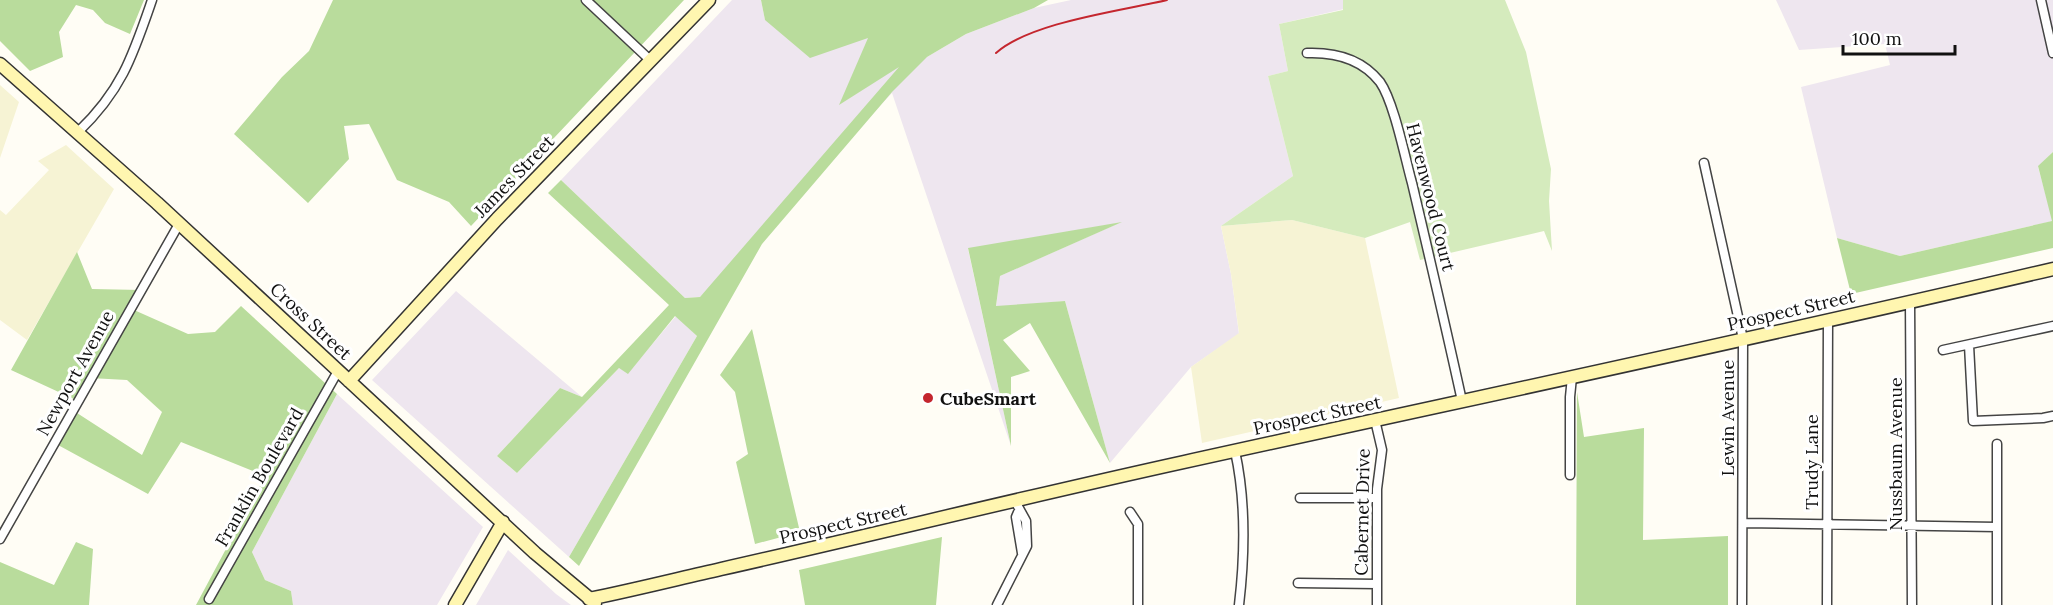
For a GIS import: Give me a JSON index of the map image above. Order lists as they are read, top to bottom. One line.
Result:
{"streets":{"street":["James Street","Havenwood Court","Prospect Street","Cross Street","Newport Avenue","Lewin Avenue","Nussbaum Avenue","Trudy Lane","Franklin Boulevard","Cabernet Drive"]},"crossings":[["James Street","Cross Street"],["Havenwood Court","Prospect Street"],["Prospect Street","Cross Street"],["Prospect Street","Lewin Avenue"],["Prospect Street","Nussbaum Avenue"],["Prospect Street","Trudy Lane"],["Prospect Street","Cabernet Drive"],["Cross Street","Newport Avenue"],["Cross Street","Franklin Boulevard"]],"places":["CubeSmart"],"scale_bar":"100 m"}
